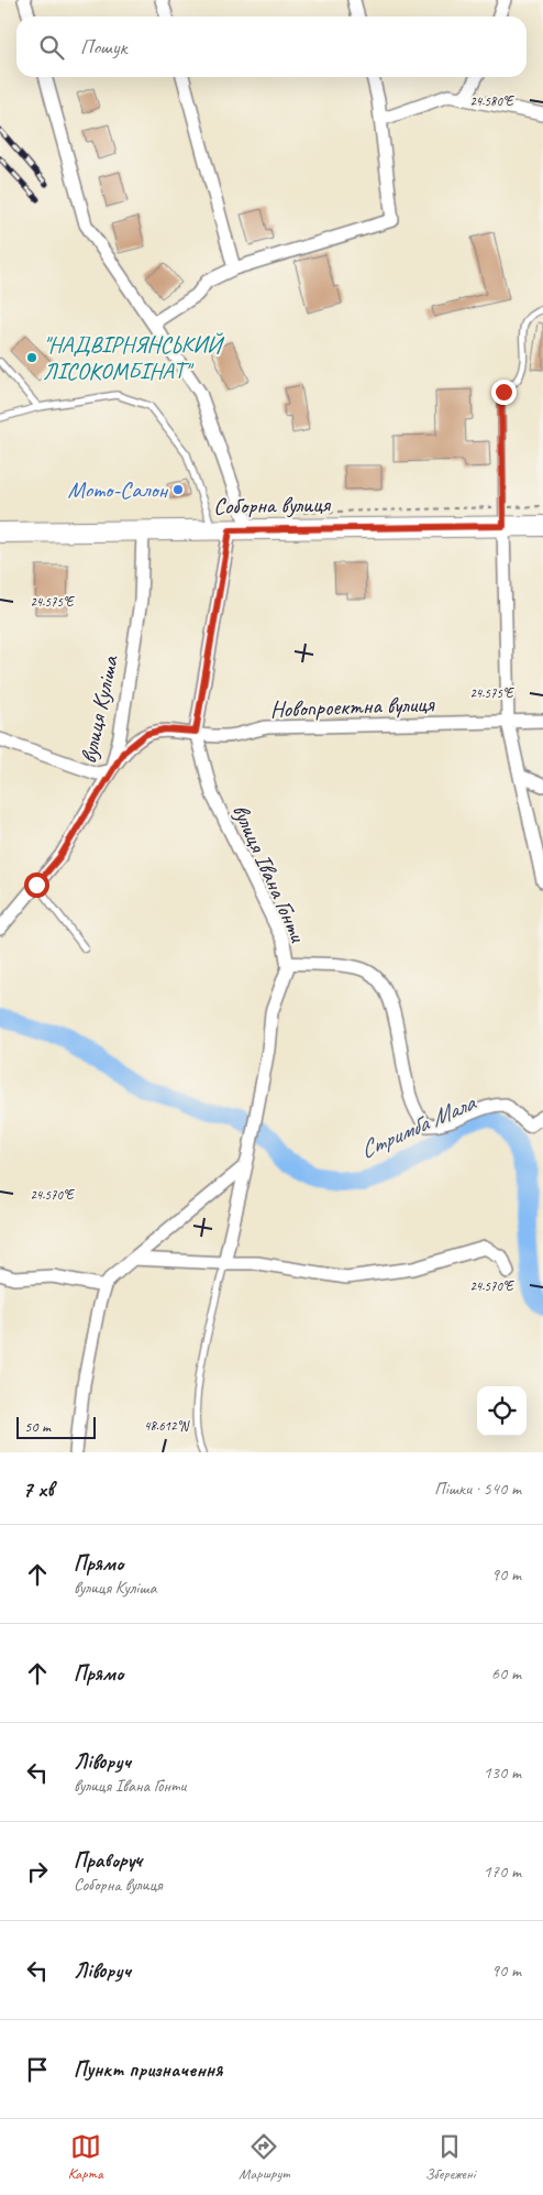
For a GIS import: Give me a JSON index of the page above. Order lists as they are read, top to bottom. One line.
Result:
{"streets":{"main road":["Соборна вулиця"],"street":["Новопроектна вулиця","вулиця Куліша","вулиця Івана Гонти"]},"crossings":[["Соборна вулиця","вулиця Куліша"],["Соборна вулиця","вулиця Івана Гонти"],["Новопроектна вулиця","вулиця Куліша"],["Новопроектна вулиця","вулиця Івана Гонти"]],"water":["Стримба Мала"],"places":["\"НАДВІРНЯНСЬКИЙ ЛІСОКОМБІНАТ\"","Мото-Салон"],"scale_bar":"50 m","page":{"search":"Пошук","scale":"50 m","heading":["7 хв","Пішки · 540 m"],"list":[["Прямо","вулиця Куліша","90 m"],["Прямо","60 m"],["Ліворуч","вулиця Івана Гонти","130 m"],["Праворуч","Соборна вулиця","170 m"],["Ліворуч","90 m"],"Пункт призначення"],"nav":["Карта","Маршрут","Збережені"]},"coordinates":["24.580°E","24.575°E","24.570°E","48.612°N"]}
